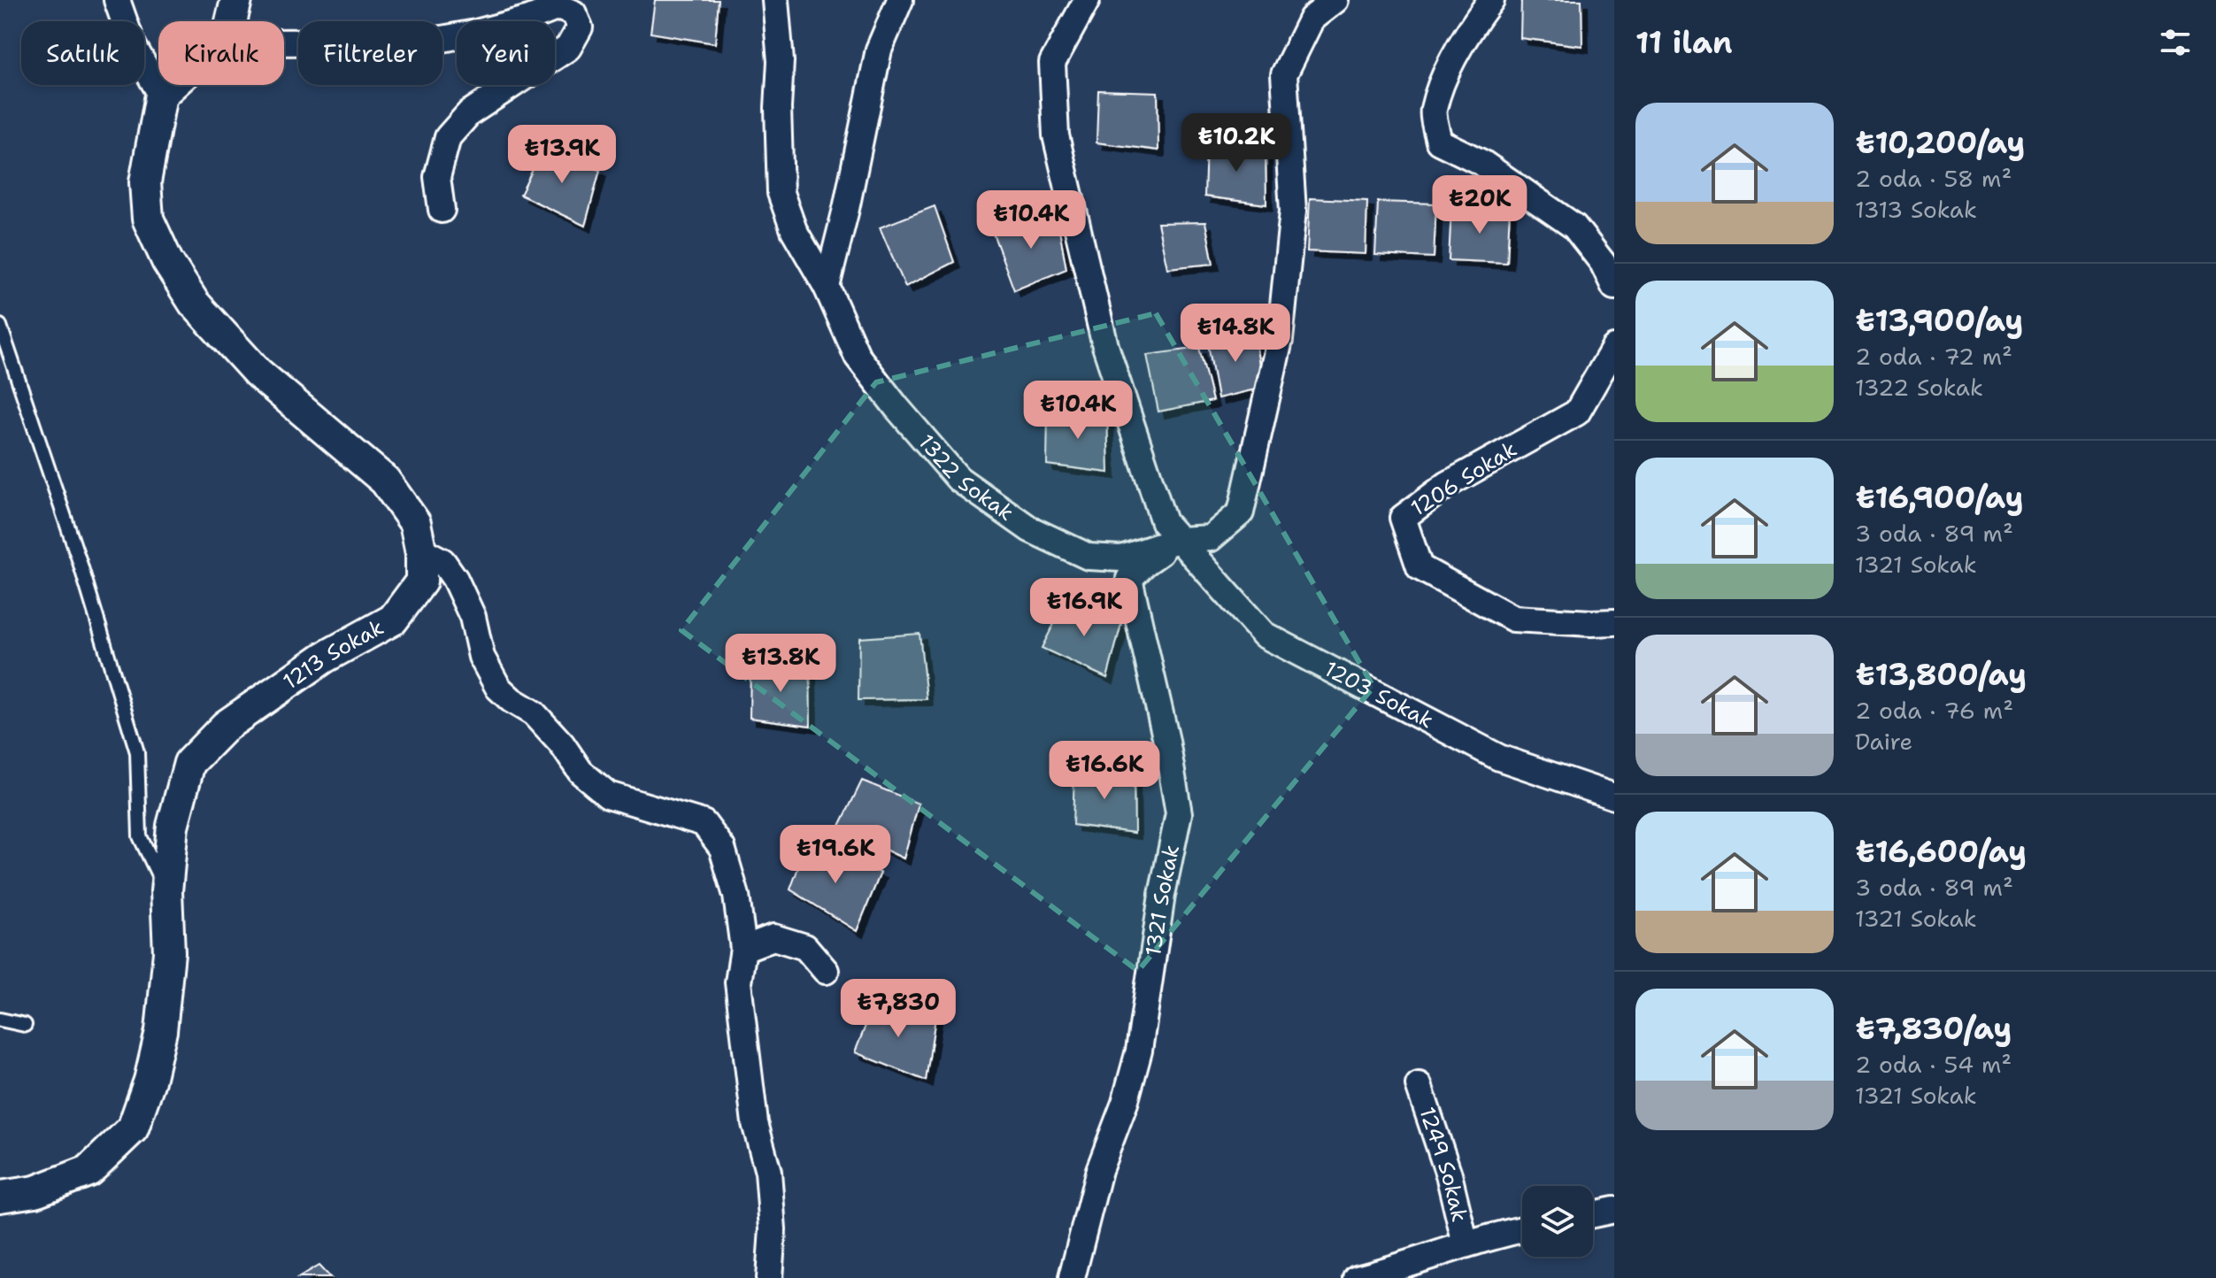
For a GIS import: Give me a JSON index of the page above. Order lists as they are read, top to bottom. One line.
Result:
{"streets":{"street":["1322 Sokak","1206 Sokak","1213 Sokak","1203 Sokak","1321 Sokak","1249 Sokak"]},"crossings":[["1322 Sokak","1203 Sokak"],["1322 Sokak","1321 Sokak"],["1203 Sokak","1321 Sokak"]],"page":{"heading":"11 ilan","chip":["Satılık","Kiralık","Filtreler","Yeni"],"list":[{"name":"₺10,200/ay","note":"2 oda · 58 m² · 1313 Sokak"},{"name":"₺13,900/ay","note":"2 oda · 72 m² · 1322 Sokak"},{"name":"₺16,900/ay","note":"3 oda · 89 m² · 1321 Sokak"},{"name":"₺13,800/ay","note":"2 oda · 76 m² · Daire"},{"name":"₺16,600/ay","note":"3 oda · 89 m² · 1321 Sokak"},{"name":"₺7,830/ay","note":"2 oda · 54 m² · 1321 Sokak"}],"price":["₺10.2K","₺13.9K","₺20K","₺10.4K","₺14.8K","₺10.4K","₺16.9K","₺13.8K","₺16.6K","₺19.6K","₺7,830"]}}
